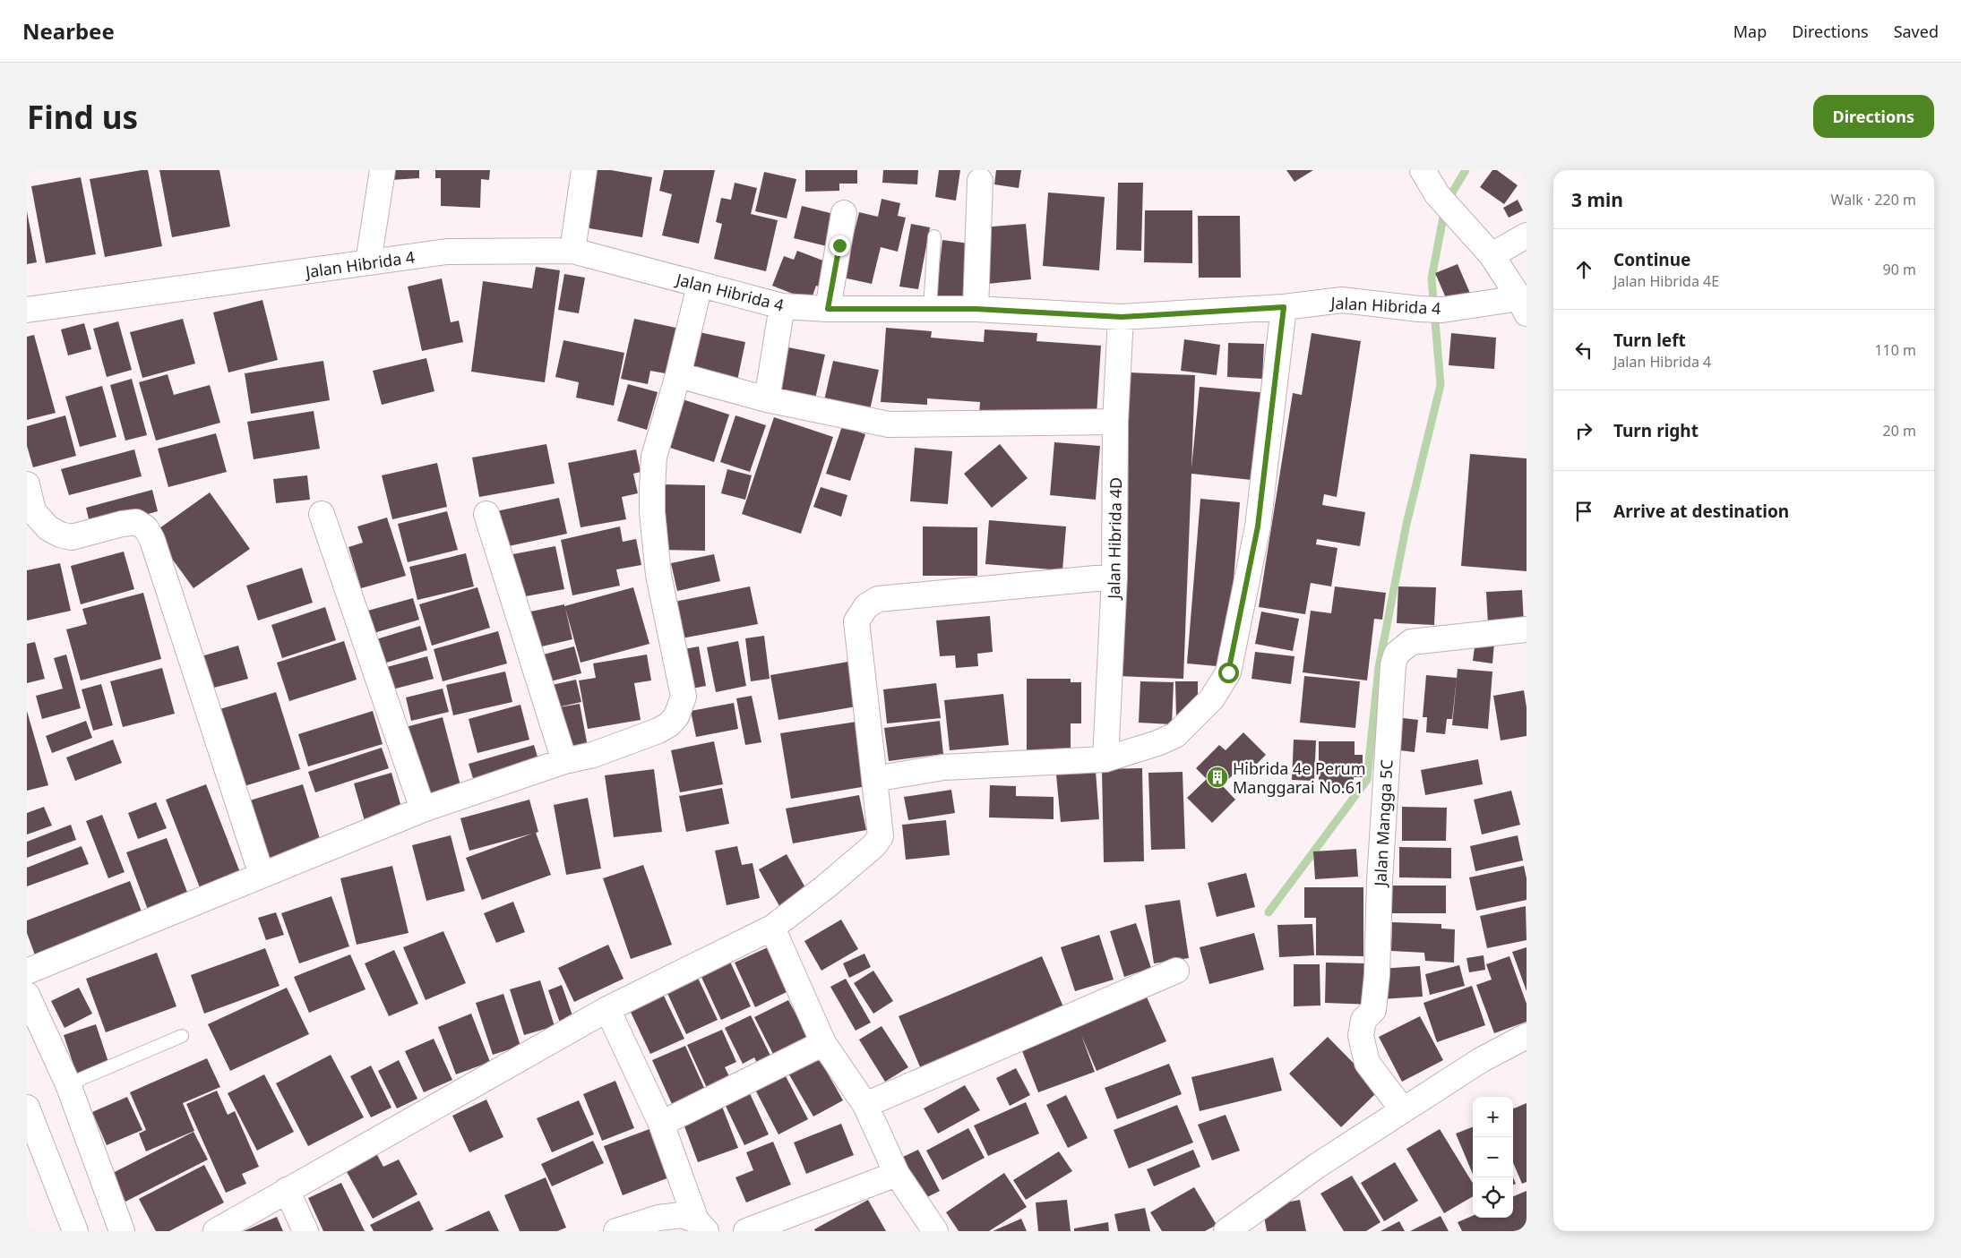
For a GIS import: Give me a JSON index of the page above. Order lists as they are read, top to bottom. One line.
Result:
{"streets":{"street":["Jalan Hibrida 4","Jalan Hibrida 4D","Jalan Mangga 5C"]},"crossings":[["Jalan Hibrida 4","Jalan Hibrida 4D"]],"places":{"building":["Hibrida 4e Perum Manggarai No.61"]},"page":{"header":"Nearbee","nav":["Map","Directions","Saved"],"buttons":"Directions","title":"Find us","heading":["3 min","Walk · 220 m"],"list":[["Continue","Jalan Hibrida 4E","90 m"],["Turn left","Jalan Hibrida 4","110 m"],["Turn right","20 m"],"Arrive at destination"],"map_buttons":["+","−"]}}
